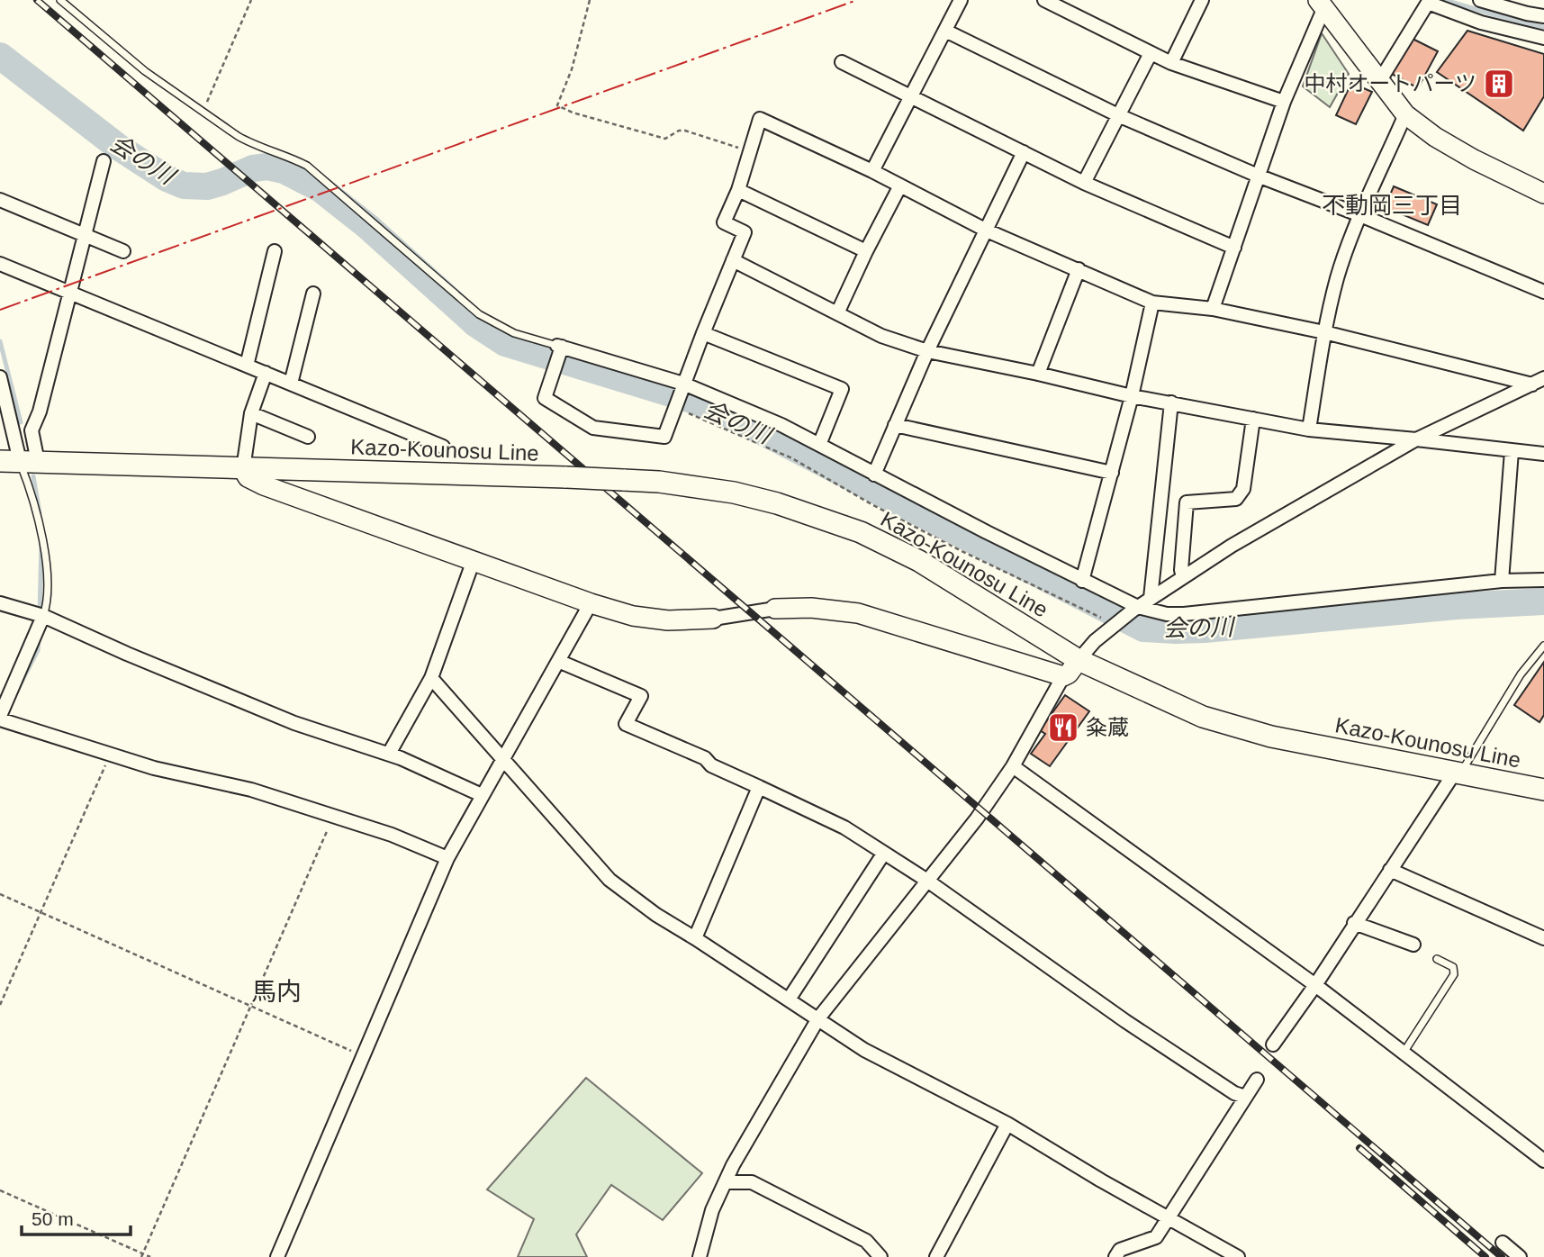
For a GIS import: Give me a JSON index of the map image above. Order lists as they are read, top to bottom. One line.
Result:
{"streets":{"main road":["Kazo-Kounosu Line"]},"districts":["不動岡三丁目","馬内"],"water":["会の川"],"places":{"building":["中村オートパーツ"],"restaurant":["粂蔵"]},"scale_bar":"50 m"}
